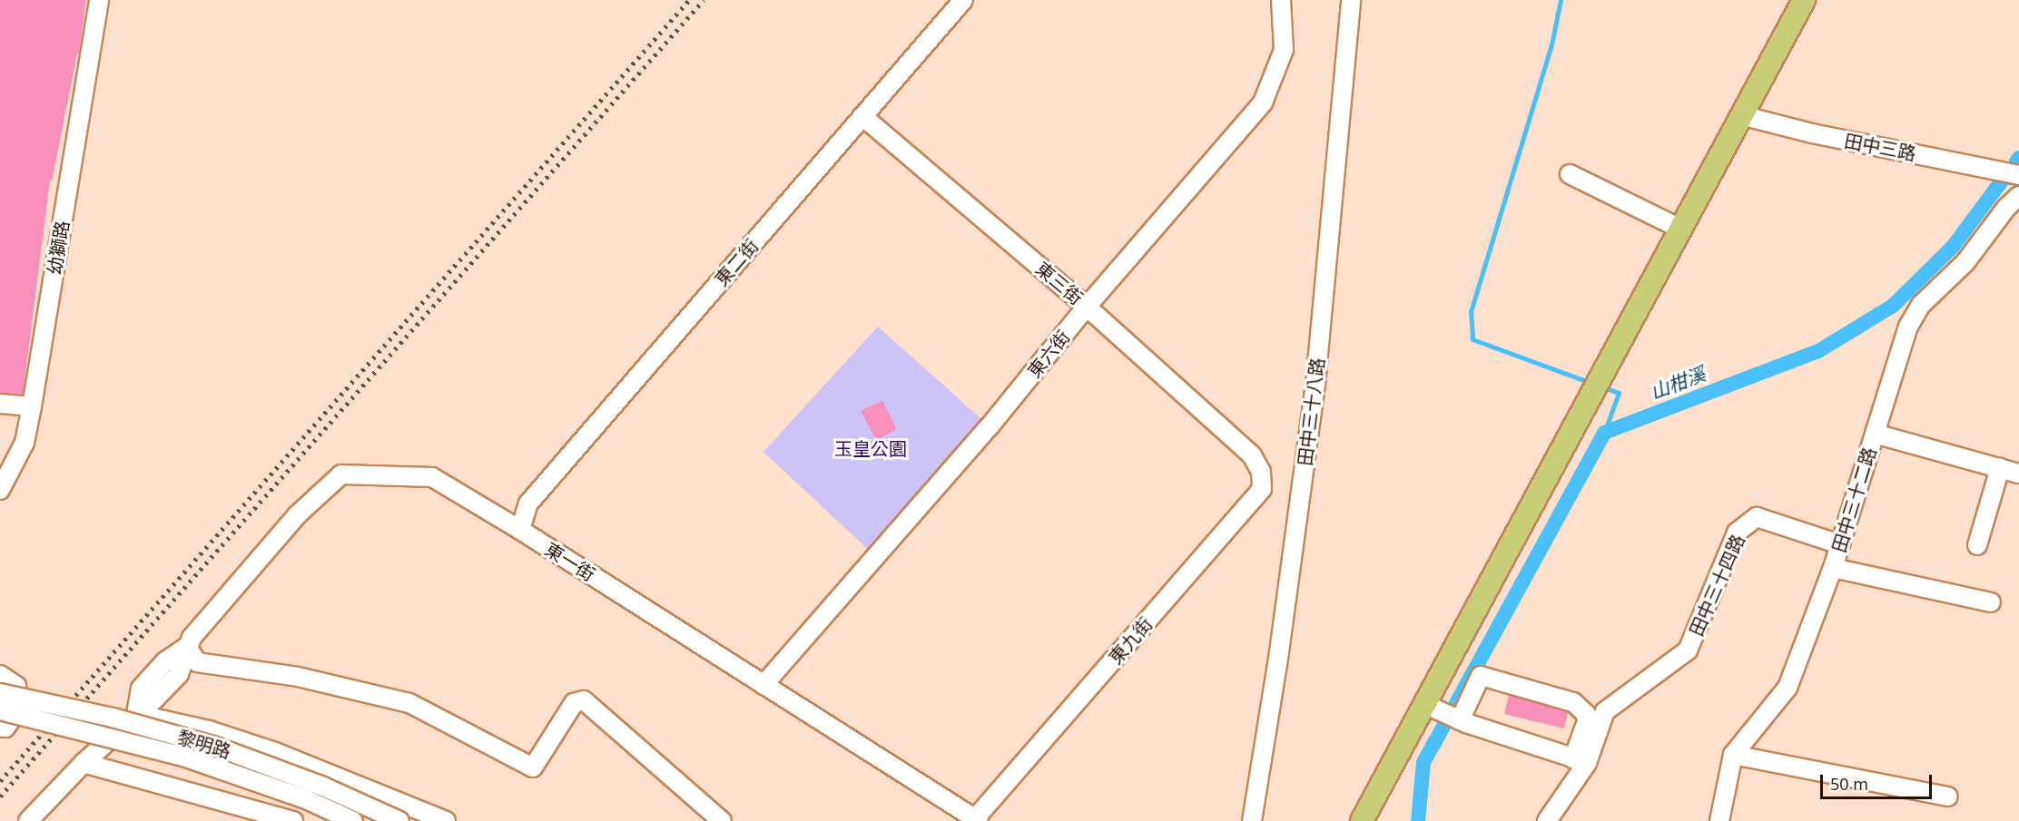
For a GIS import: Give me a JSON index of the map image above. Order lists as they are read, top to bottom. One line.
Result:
{"streets":{"street":["田中三路","幼獅路","東二街","東三街","東六街","田中三十八路","田中三十二路","東一街","田中三十四路","東九街","黎明路"]},"crossings":[["東二街","東三街"],["東二街","東一街"],["東三街","東六街"],["東三街","東九街"],["東六街","東一街"],["田中三十二路","田中三十四路"],["東一街","東九街"]],"water":["山柑溪"],"parks":["玉皇公園"],"scale_bar":"50 m"}
